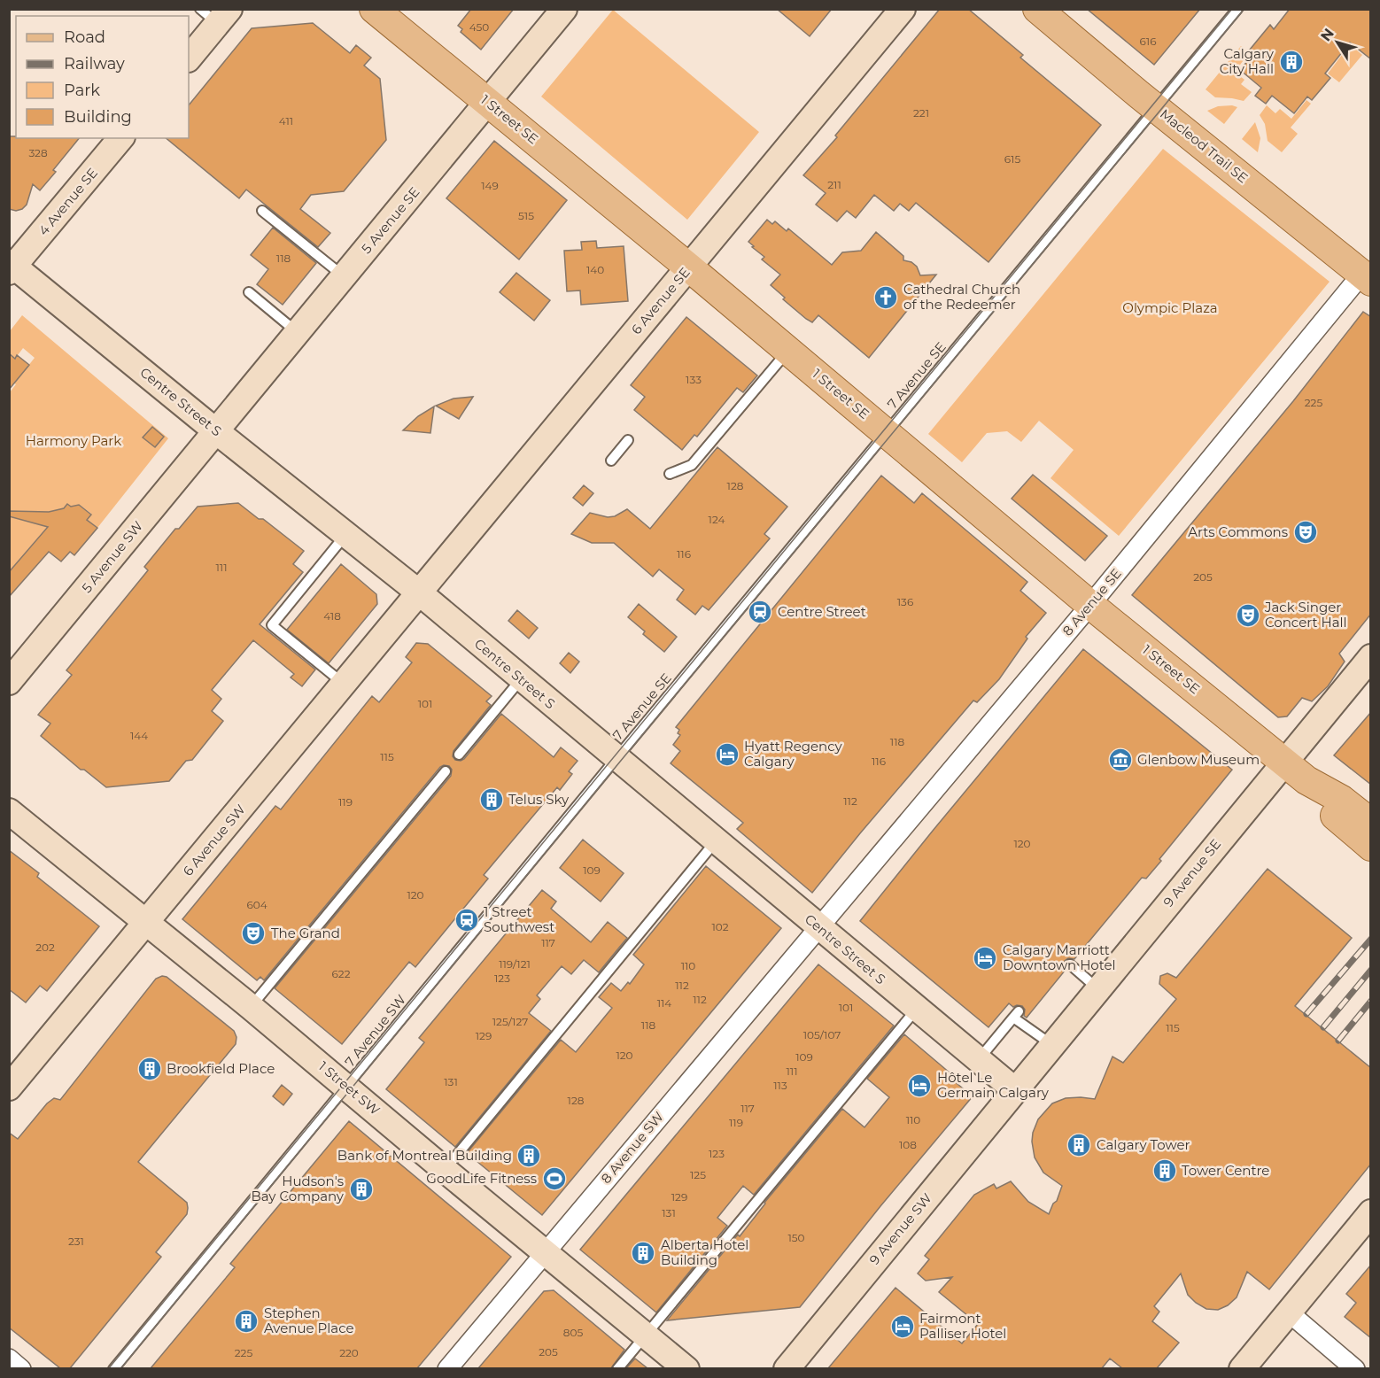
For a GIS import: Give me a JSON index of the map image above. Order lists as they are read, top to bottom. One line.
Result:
{"streets":{"main road":["1 Street SE","Macleod Trail SE","4 Avenue SE","5 Avenue SE","6 Avenue SE","Centre Street S","5 Avenue SW","6 Avenue SW","9 Avenue SE","1 Street SW","9 Avenue SW"],"street":["8 Avenue SE","8 Avenue SW"],"lane":["7 Avenue SE","7 Avenue SW"]},"crossings":[["1 Street SE","5 Avenue SE"],["1 Street SE","6 Avenue SE"],["1 Street SE","7 Avenue SE"],["1 Street SE","8 Avenue SE"],["1 Street SE","9 Avenue SE"],["Macleod Trail SE","7 Avenue SE"],["Macleod Trail SE","8 Avenue SE"],["4 Avenue SE","Centre Street S"],["5 Avenue SE","Centre Street S"],["5 Avenue SE","5 Avenue SW"],["6 Avenue SE","Centre Street S"],["6 Avenue SE","6 Avenue SW"],["7 Avenue SE","Centre Street S"],["7 Avenue SE","7 Avenue SW"],["Centre Street S","5 Avenue SW"],["Centre Street S","8 Avenue SE"],["Centre Street S","6 Avenue SW"],["Centre Street S","9 Avenue SE"],["Centre Street S","7 Avenue SW"],["Centre Street S","8 Avenue SW"],["Centre Street S","9 Avenue SW"],["8 Avenue SE","8 Avenue SW"],["6 Avenue SW","1 Street SW"],["9 Avenue SE","9 Avenue SW"],["7 Avenue SW","1 Street SW"],["1 Street SW","8 Avenue SW"]],"parks":["Olympic Plaza","Harmony Park"],"places":{"building":["Calgary City Hall","Telus Sky","Brookfield Place","Calgary Tower","Bank of Montreal Building","Tower Centre","Hudson's Bay Company","Alberta Hotel Building","Stephen Avenue Place"],"church":["Cathedral Church of the Redeemer"],"theatre":["Arts Commons","Jack Singer Concert Hall","The Grand"],"station":["Centre Street","1 Street Southwest"],"hotel":["Hyatt Regency Calgary","Calgary Marriott Downtown Hotel","Hôtel Le Germain Calgary","Fairmont Palliser Hotel"],"museum":["Glenbow Museum"],"sports":["GoodLife Fitness"]},"house_numbers":["450","616","221","411","328","615","211","149","515","118","140","133","225","128","124","116","111","205","136","418","101","144","118","115","116","112","119","120","109","120","604","102","117","202","119/121","110","622","123","112","112","114","101","125/127","118","115","105/107","129","120","109","111","131","113","128","117","110","119","108","123","125","129","131","150","231","805","205","225","220"],"legend":["Road","Railway","Park","Building"],"north":"top left"}
